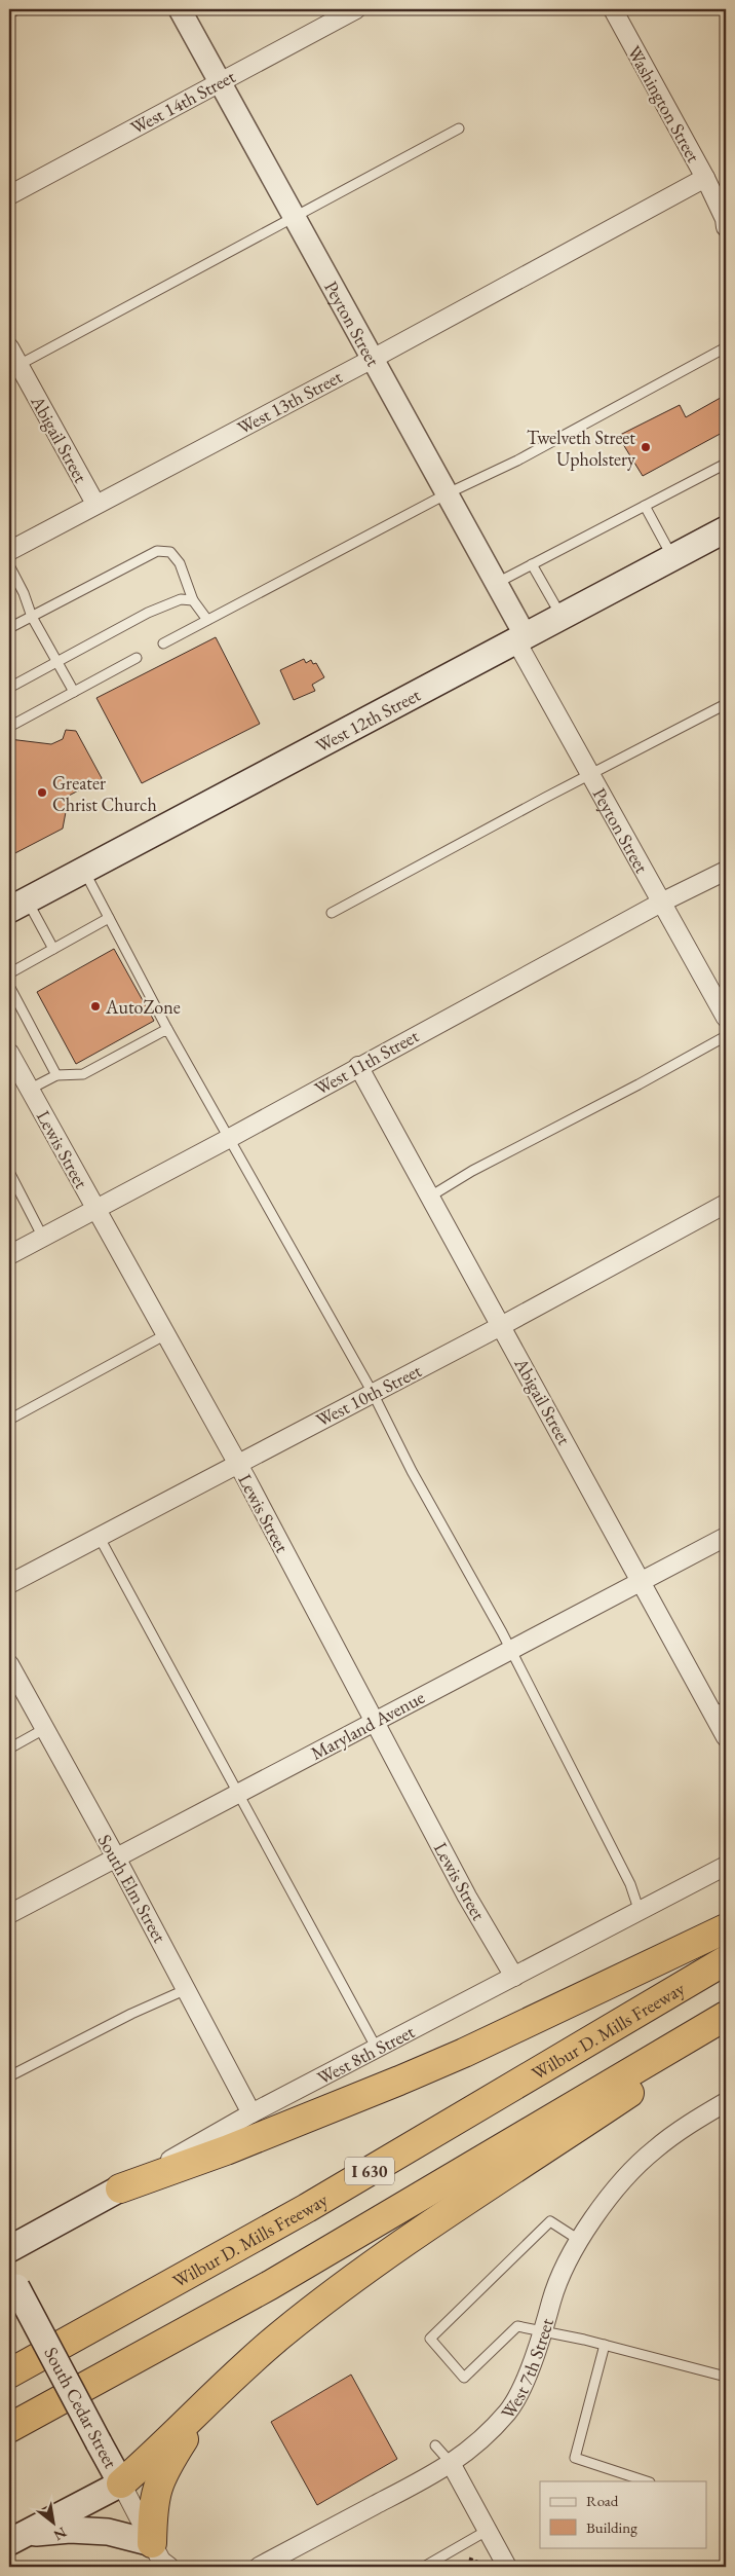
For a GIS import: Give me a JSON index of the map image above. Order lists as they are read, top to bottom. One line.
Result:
{"streets":{"highway":["Wilbur D. Mills Freeway","I 630"],"main road":["West 12th Street","West 8th Street","South Cedar Street"],"street":["West 14th Street","Washington Street","Peyton Street","West 13th Street","Abigail Street","West 11th Street","Lewis Street","West 10th Street","Maryland Avenue","South Elm Street","West 7th Street"]},"crossings":[["West 14th Street","Peyton Street"],["Washington Street","West 13th Street"],["Peyton Street","West 13th Street"],["Peyton Street","West 12th Street"],["Peyton Street","West 11th Street"],["West 13th Street","Abigail Street"],["Abigail Street","West 11th Street"],["Abigail Street","West 10th Street"],["Abigail Street","Maryland Avenue"],["West 11th Street","Lewis Street"],["Lewis Street","West 10th Street"],["Lewis Street","Maryland Avenue"],["Lewis Street","West 8th Street"],["Maryland Avenue","South Elm Street"],["South Elm Street","West 8th Street"]],"places":["Twelveth Street Upholstery","Greater Christ Church","AutoZone"],"legend":["Road","Building"],"north":"bottom right"}
